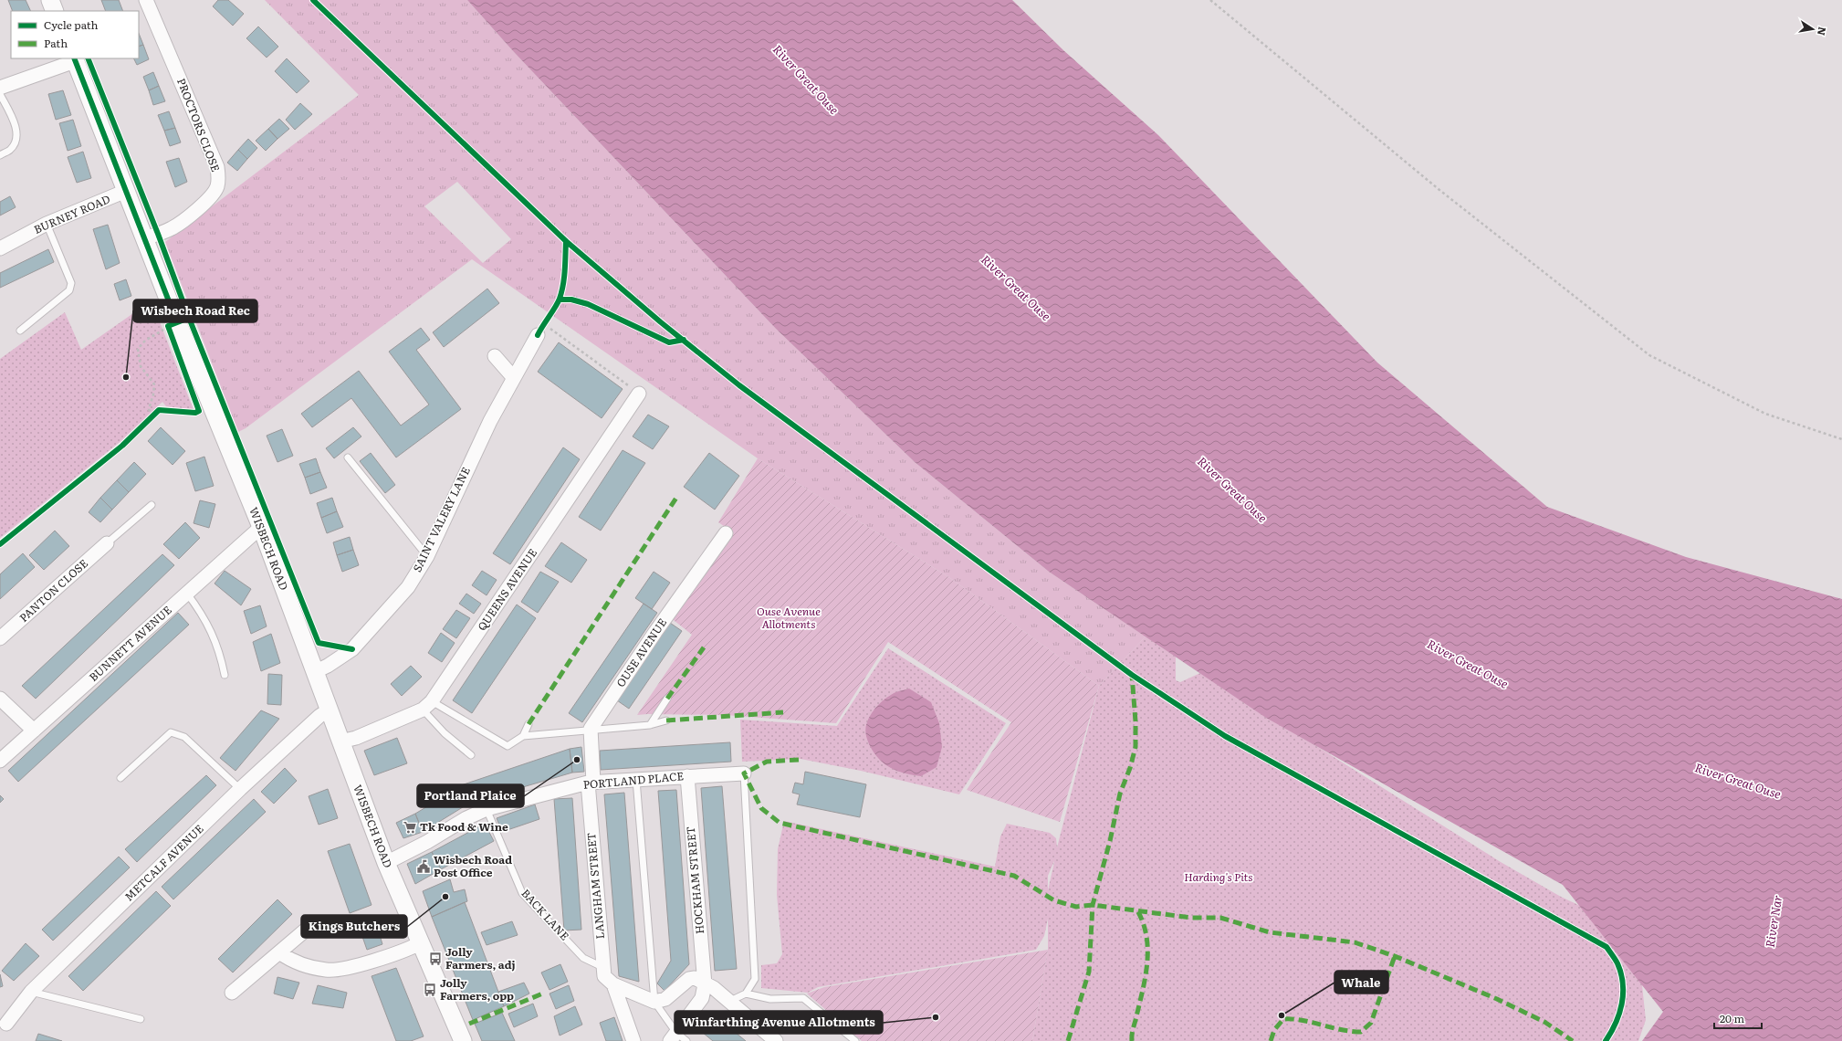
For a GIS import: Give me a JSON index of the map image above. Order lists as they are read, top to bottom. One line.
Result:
{"streets":{"street":["PROCTORS CLOSE","BURNEY ROAD","SAINT VALERY LANE","WISBECH ROAD","QUEENS AVENUE","PANTON CLOSE","BUNNETT AVENUE","OUSE AVENUE","PORTLAND PLACE","METCALF AVENUE","HOCKHAM STREET","LANGHAM STREET"],"lane":["BACK LANE"]},"crossings":[["PROCTORS CLOSE","WISBECH ROAD"],["BURNEY ROAD","WISBECH ROAD"],["SAINT VALERY LANE","WISBECH ROAD"],["WISBECH ROAD","BUNNETT AVENUE"],["WISBECH ROAD","PORTLAND PLACE"],["WISBECH ROAD","METCALF AVENUE"],["PORTLAND PLACE","HOCKHAM STREET"],["PORTLAND PLACE","LANGHAM STREET"],["PORTLAND PLACE","BACK LANE"],["LANGHAM STREET","BACK LANE"]],"water":["River Great Ouse","River Nar"],"parks":["Ouse Avenue Allotments","Harding's Pits"],"places":{"other":["Wisbech Road Rec","Portland Plaice","Kings Butchers","Whale","Winfarthing Avenue Allotments"],"supermarket":["Tk Food & Wine"],"public building":["Wisbech Road Post Office"],"bus stop":["Jolly Farmers, adj","Jolly Farmers, opp"]},"legend":["Cycle path","Path"],"scale_bar":"20 m","north":"right"}
